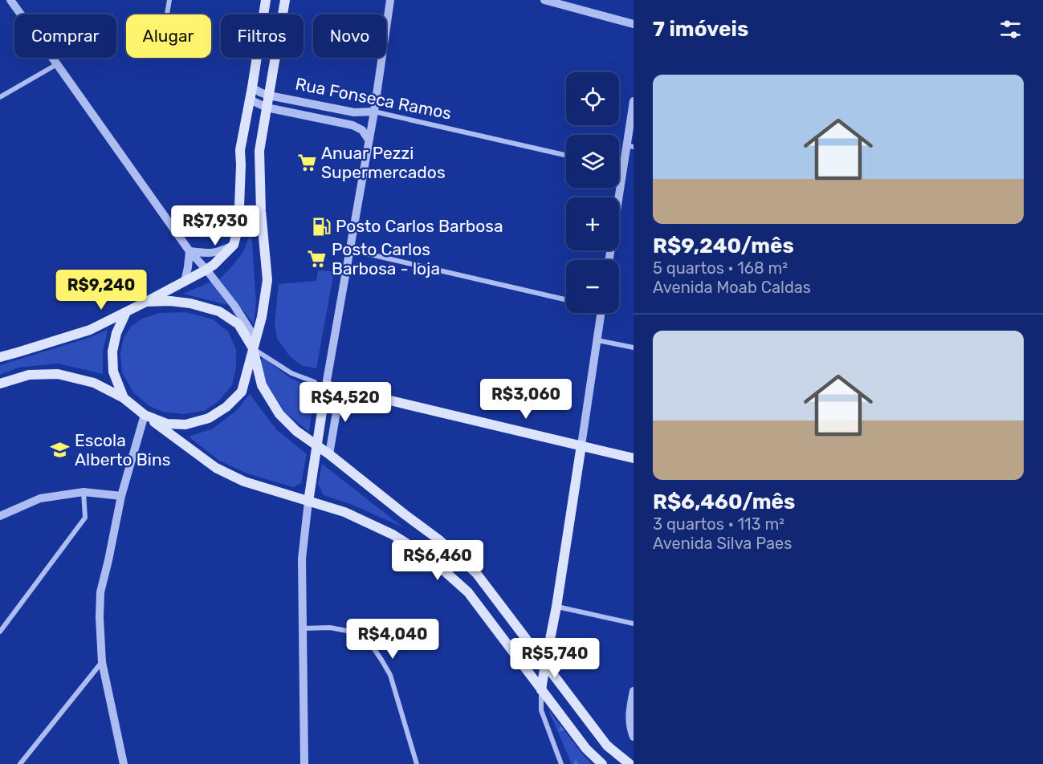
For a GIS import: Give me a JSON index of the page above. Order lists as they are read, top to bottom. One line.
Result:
{"streets":{"street":["Rua Fonseca Ramos"]},"places":{"supermarket":["Anuar Pezzi Supermercados","Posto Carlos Barbosa - loja"],"fuel station":["Posto Carlos Barbosa"],"school or university":["Escola Alberto Bins"]},"page":{"heading":"7 imóveis","chip":["Comprar","Alugar","Filtros","Novo"],"list":[{"name":"R$9,240/mês","note":"5 quartos · 168 m² · Avenida Moab Caldas"},{"name":"R$6,460/mês","note":"3 quartos · 113 m² · Avenida Silva Paes"}],"map_buttons":["+","−"],"price":["R$7,930","R$9,240","R$3,060","R$4,520","R$6,460","R$4,040","R$5,740"]}}
